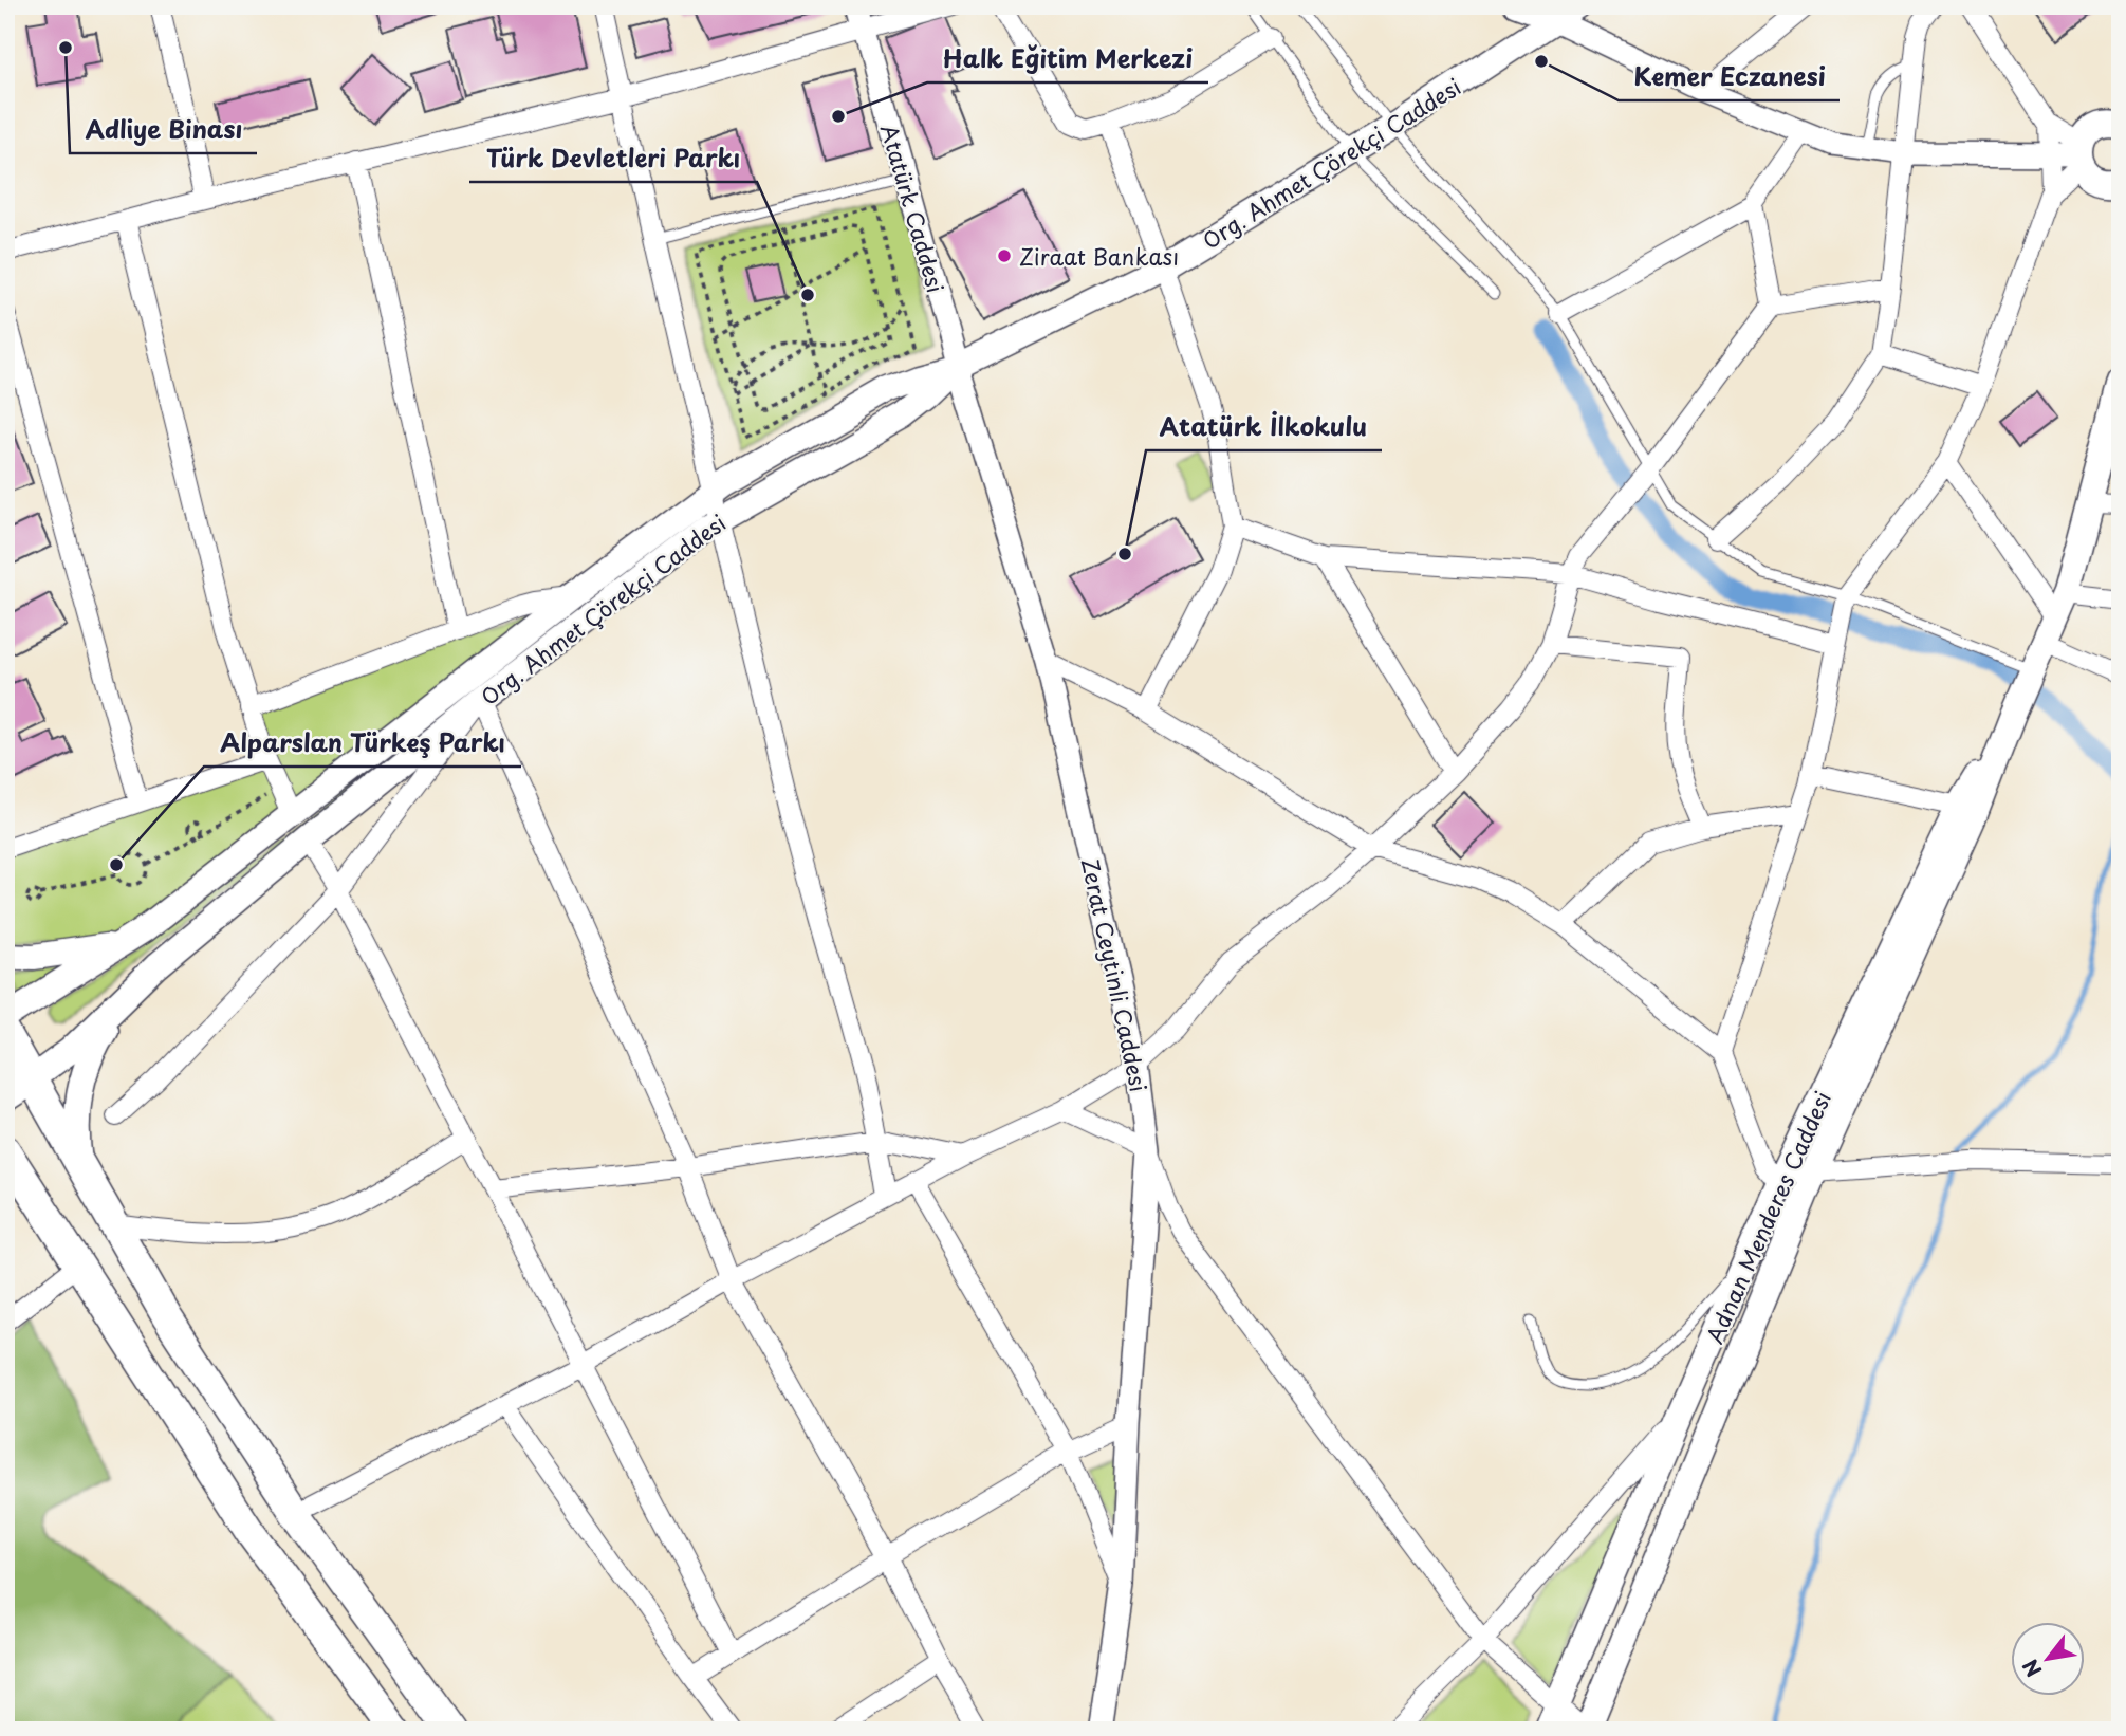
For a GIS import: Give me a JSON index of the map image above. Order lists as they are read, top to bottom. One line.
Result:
{"streets":{"main road":["Org. Ahmet Çörekçi Caddesi","Adnan Menderes Caddesi"],"street":["Atatürk Caddesi","Zerat Ceytinli Caddesi"]},"crossings":[["Org. Ahmet Çörekçi Caddesi","Atatürk Caddesi"],["Org. Ahmet Çörekçi Caddesi","Zerat Ceytinli Caddesi"],["Atatürk Caddesi","Zerat Ceytinli Caddesi"]],"places":["Adliye Binası","Kemer Eczanesi","Halk Eğitim Merkezi","Ziraat Bankası","Türk Devletleri Parkı","Atatürk İlkokulu","Alparslan Türkeş Parkı"],"north":"bottom left"}
